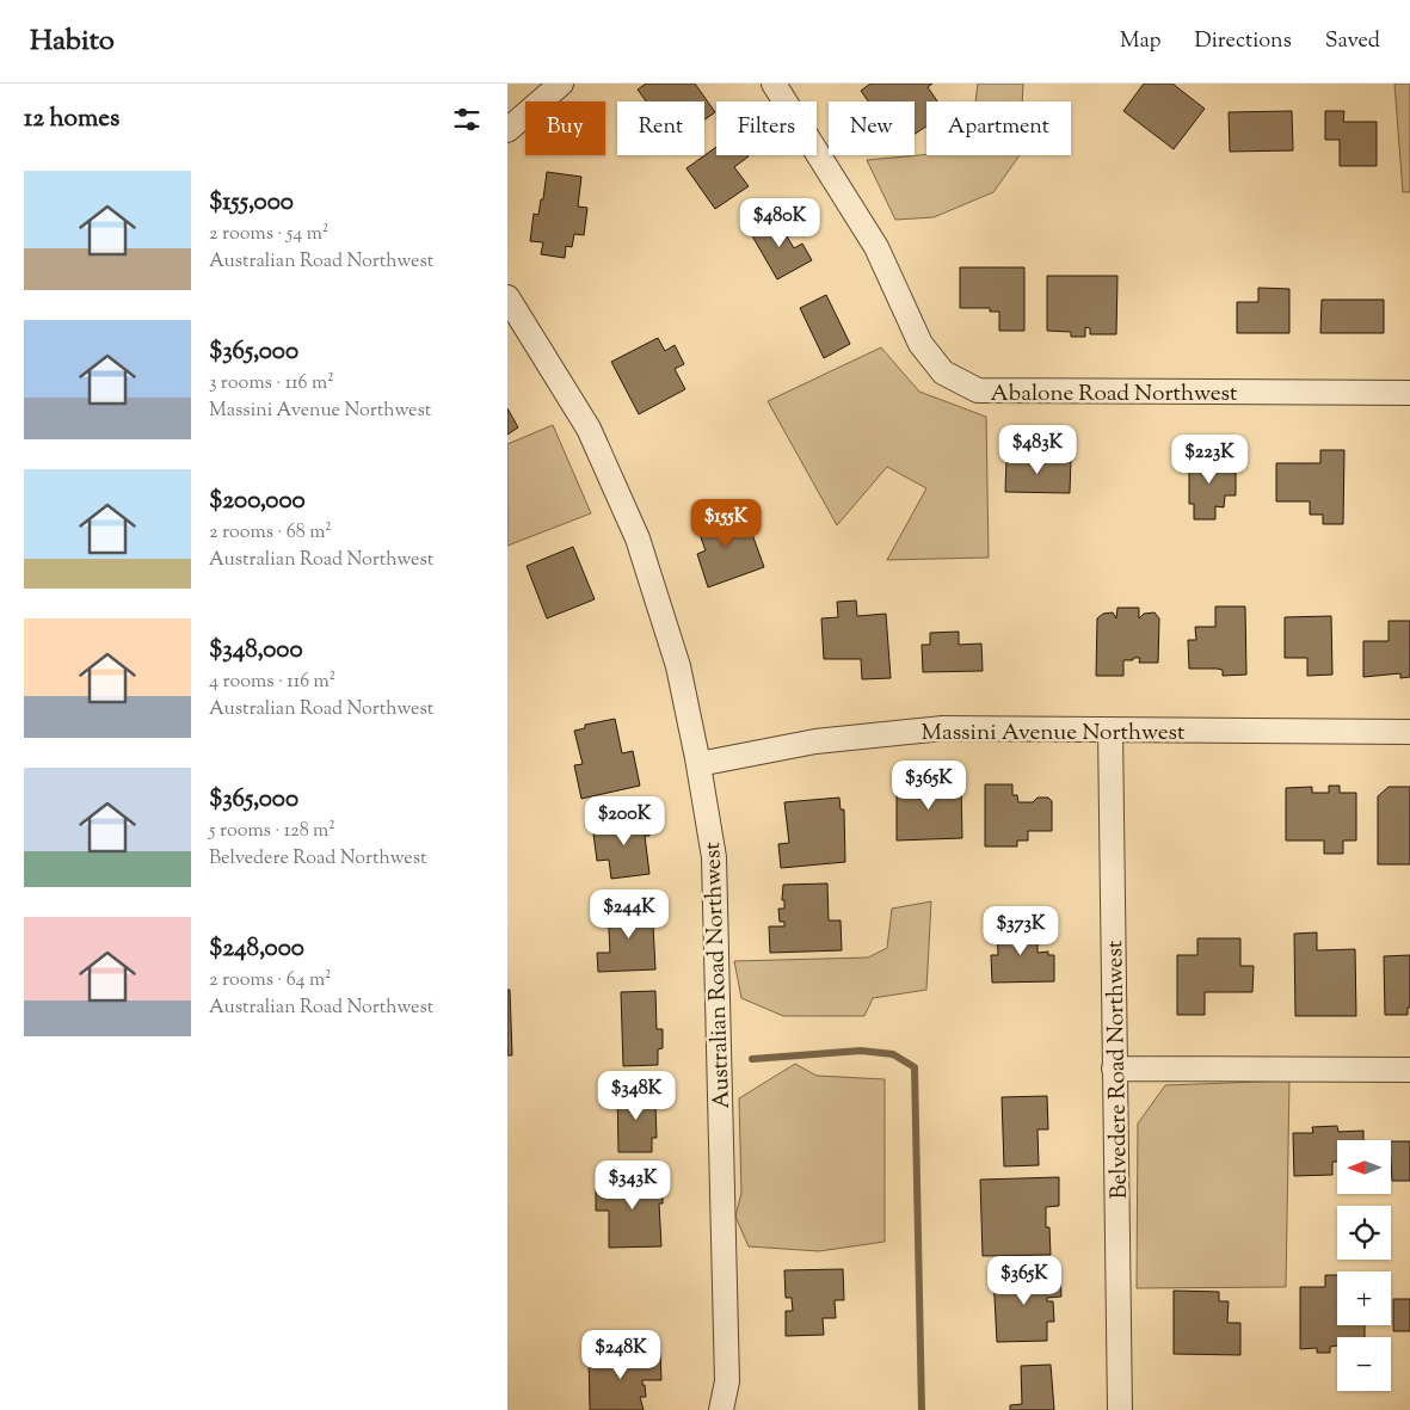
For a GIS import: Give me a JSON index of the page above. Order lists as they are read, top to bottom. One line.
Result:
{"streets":{"street":["Abalone Road Northwest","Massini Avenue Northwest","Australian Road Northwest","Belvedere Road Northwest"]},"crossings":[["Massini Avenue Northwest","Australian Road Northwest"],["Massini Avenue Northwest","Belvedere Road Northwest"]],"north":"left","page":{"header":"Habito","nav":["Map","Directions","Saved"],"heading":"12 homes","chip":["Buy","Rent","Filters","New","Apartment"],"list":[{"name":"$155,000","note":"2 rooms · 54 m² · Australian Road Northwest"},{"name":"$365,000","note":"3 rooms · 116 m² · Massini Avenue Northwest"},{"name":"$200,000","note":"2 rooms · 68 m² · Australian Road Northwest"},{"name":"$348,000","note":"4 rooms · 116 m² · Australian Road Northwest"},{"name":"$365,000","note":"5 rooms · 128 m² · Belvedere Road Northwest"},{"name":"$248,000","note":"2 rooms · 64 m² · Australian Road Northwest"}],"price":["$480K","$483K","$223K","$155K","$365K","$200K","$244K","$373K","$348K","$343K","$365K","$248K"],"map_buttons":["+","−"]}}
